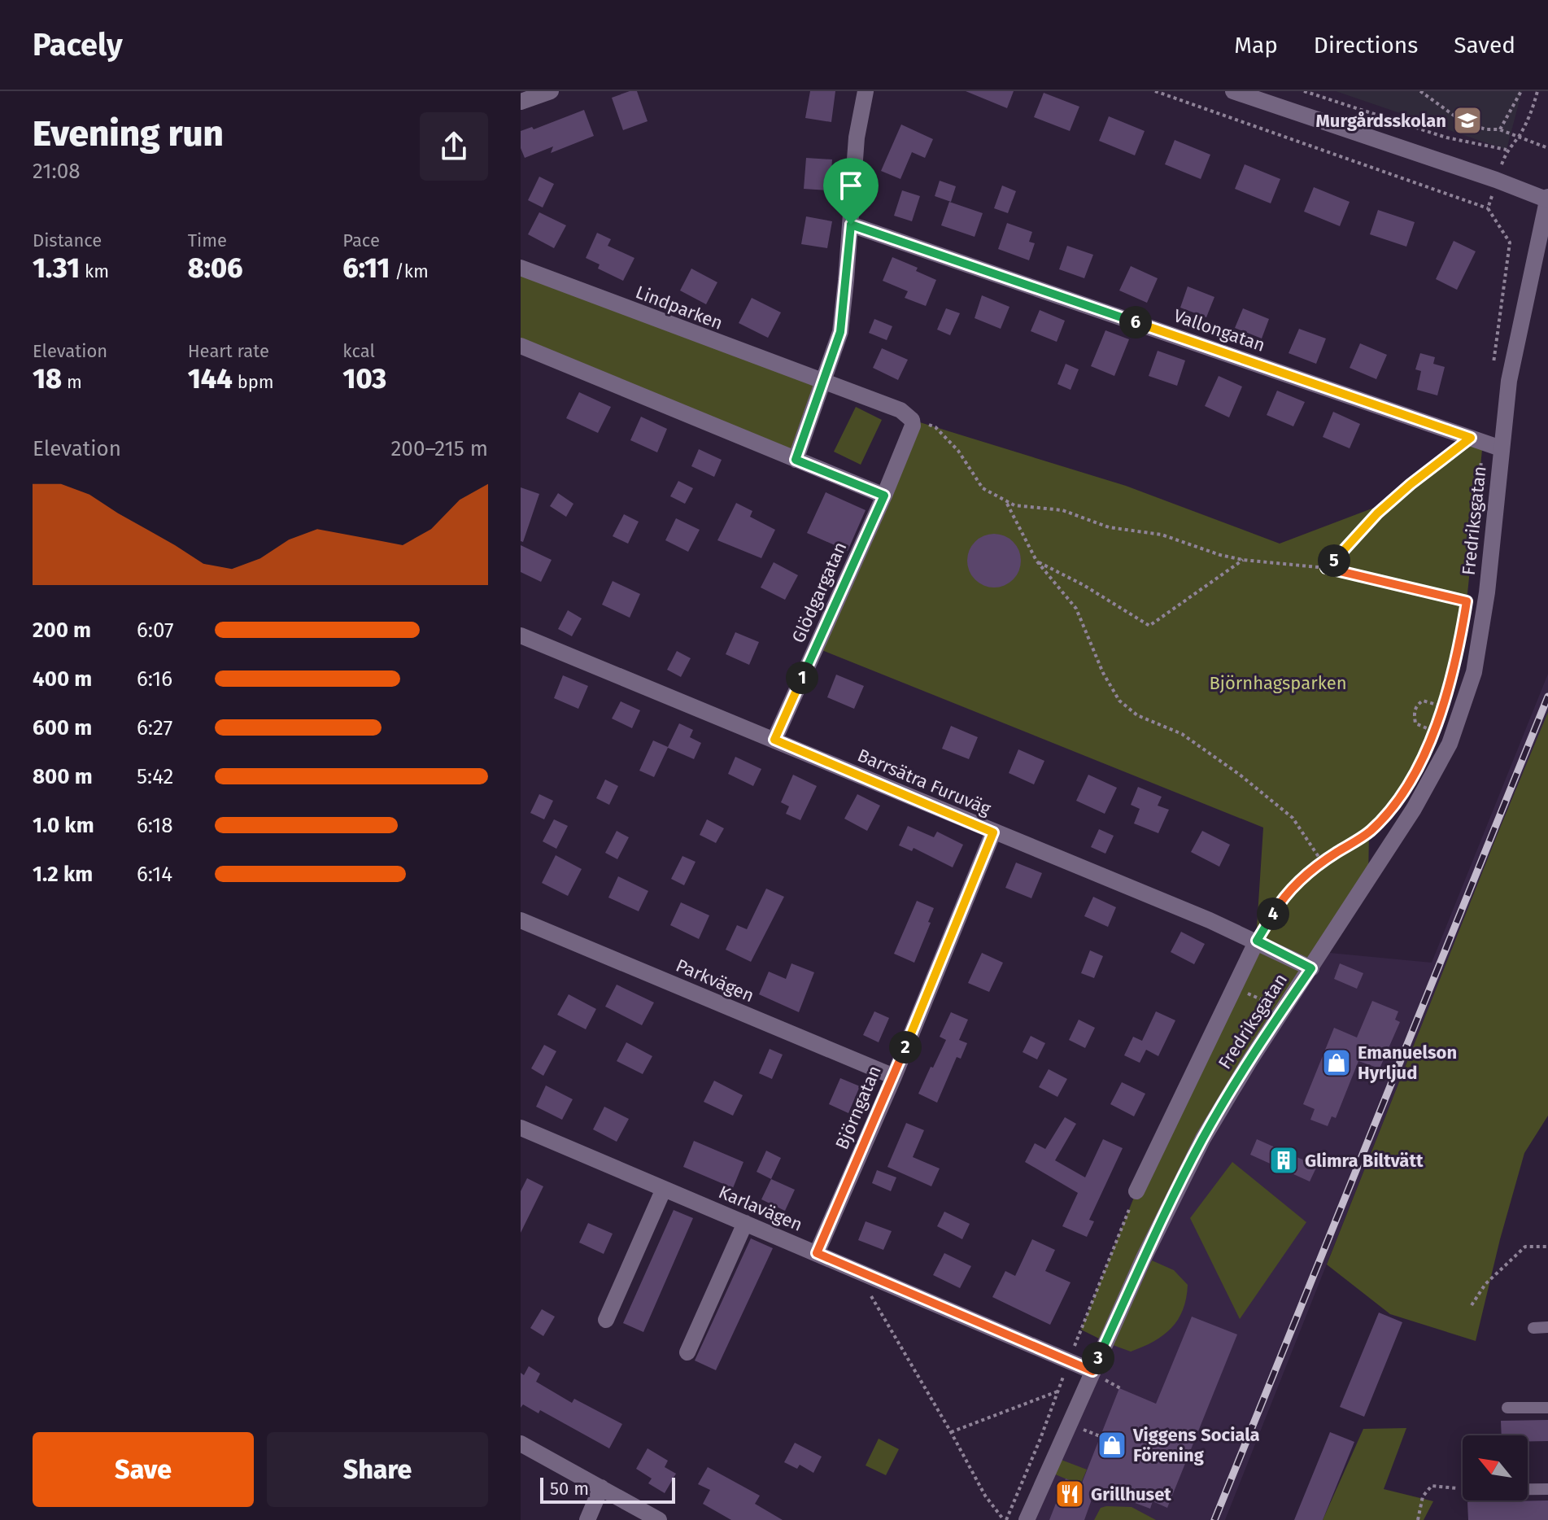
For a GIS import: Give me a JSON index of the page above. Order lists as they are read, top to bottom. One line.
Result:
{"streets":{"street":["Lindparken","Vallongatan","Fredriksgatan","Glödgargatan","Barrsätra Furuväg","Parkvägen","Björngatan","Karlavägen"]},"crossings":[["Vallongatan","Fredriksgatan"],["Fredriksgatan","Barrsätra Furuväg"],["Fredriksgatan","Karlavägen"],["Glödgargatan","Barrsätra Furuväg"],["Barrsätra Furuväg","Björngatan"],["Parkvägen","Björngatan"],["Björngatan","Karlavägen"]],"parks":["Björnhagsparken"],"places":{"school or university":["Murgårdsskolan"],"shop":["Emanuelson Hyrljud","Viggens Sociala Förening"],"building":["Glimra Biltvätt"],"restaurant":["Grillhuset"]},"scale_bar":"50 m","north":"top left","page":{"header":"Pacely","nav":["Map","Directions","Saved"],"heading":["Evening run","21:08"],"stats":[["Distance","1.31 km"],["Time","8:06"],["Pace","6:11 /km"],["Elevation","18 m"],["Heart rate","144 bpm"],["kcal","103"]],"pins":["6","5","1","4","2","3"],"chart":["Elevation","200–215 m"],"list":[{"name":"200 m","note":"6:07"},{"name":"400 m","note":"6:16"},{"name":"600 m","note":"6:27"},{"name":"800 m","note":"5:42"},{"name":"1.0 km","note":"6:18"},{"name":"1.2 km","note":"6:14"}],"buttons":["Save","Share"],"scale":"50 m"}}
